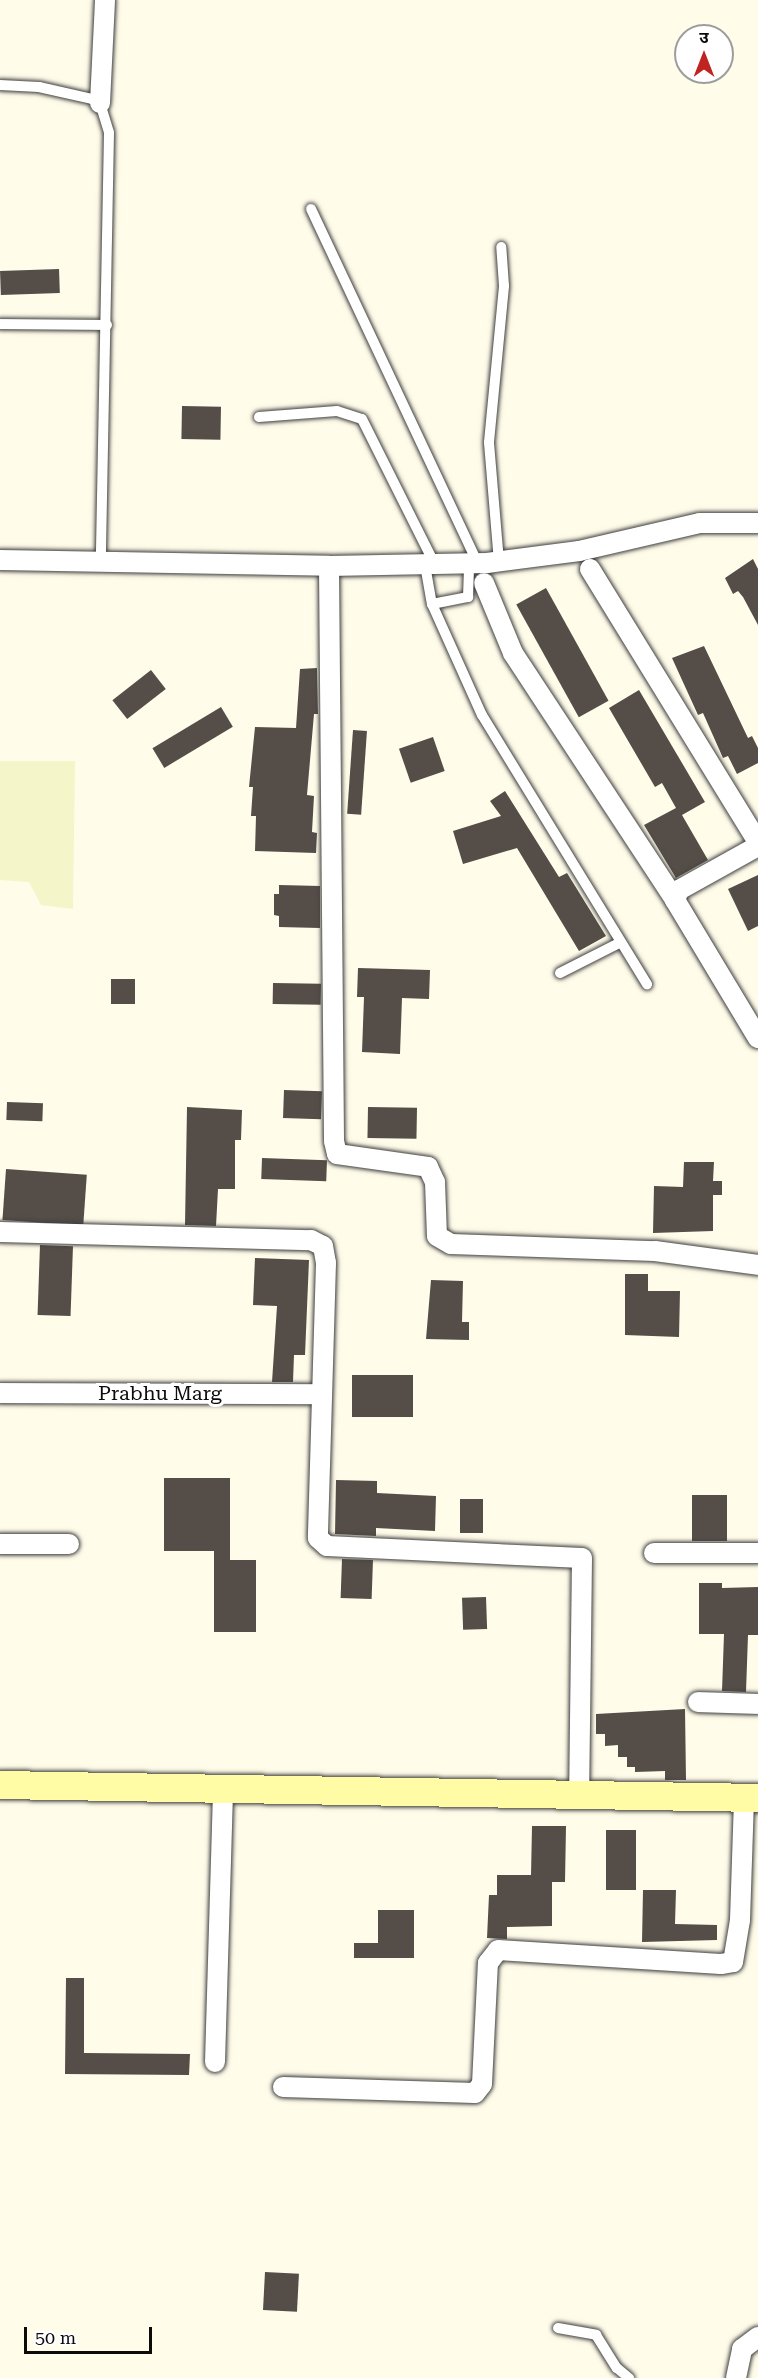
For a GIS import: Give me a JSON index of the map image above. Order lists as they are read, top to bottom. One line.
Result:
{"streets":{"street":["Prabhu Marg"]},"scale_bar":"50 m","north":"top"}
